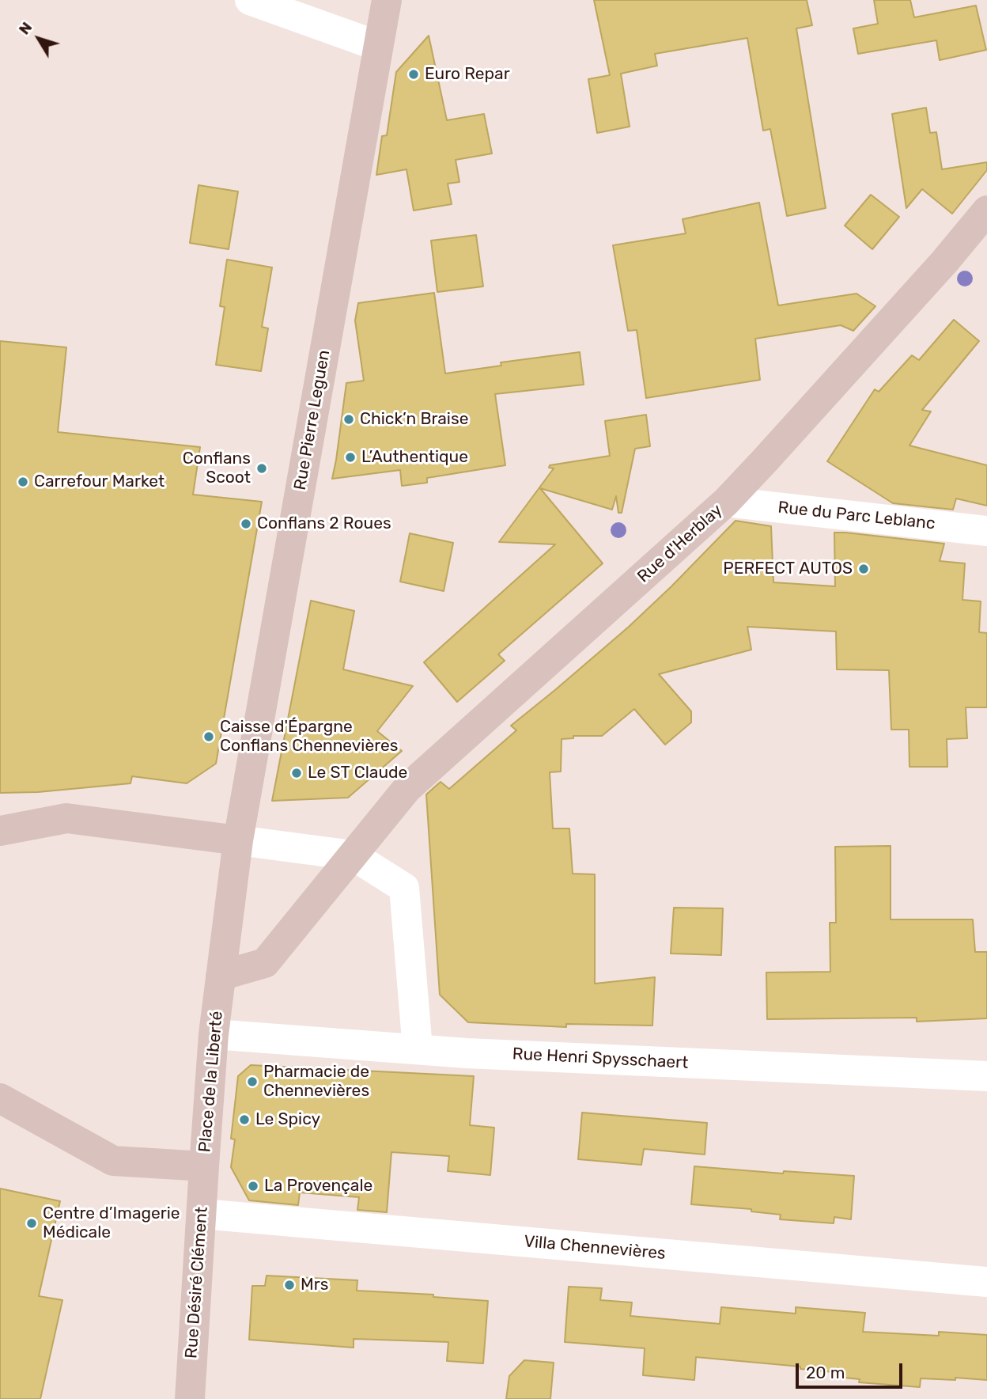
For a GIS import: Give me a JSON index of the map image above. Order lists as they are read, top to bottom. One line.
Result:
{"streets":{"main road":["Rue Pierre Leguen","Rue d'Herblay","Place de la Liberté","Rue Désiré Clément"],"street":["Rue du Parc Leblanc","Rue Henri Spysschaert","Villa Chennevières"]},"crossings":[["Rue Pierre Leguen","Place de la Liberté"],["Rue du Parc Leblanc","Rue d'Herblay"],["Rue Henri Spysschaert","Place de la Liberté"],["Place de la Liberté","Rue Désiré Clément"],["Villa Chennevières","Rue Désiré Clément"]],"places":["Euro Repar","Chick’n Braise","L’Authentique","Conflans Scoot","Carrefour Market","Conflans 2 Roues","PERFECT AUTOS","Caisse d'Épargne Conflans Chennevières","Le ST Claude","Pharmacie de Chennevières","Le Spicy","La Provençale","Centre d’Imagerie Médicale","Mrs"],"scale_bar":"20 m","north":"top left"}
